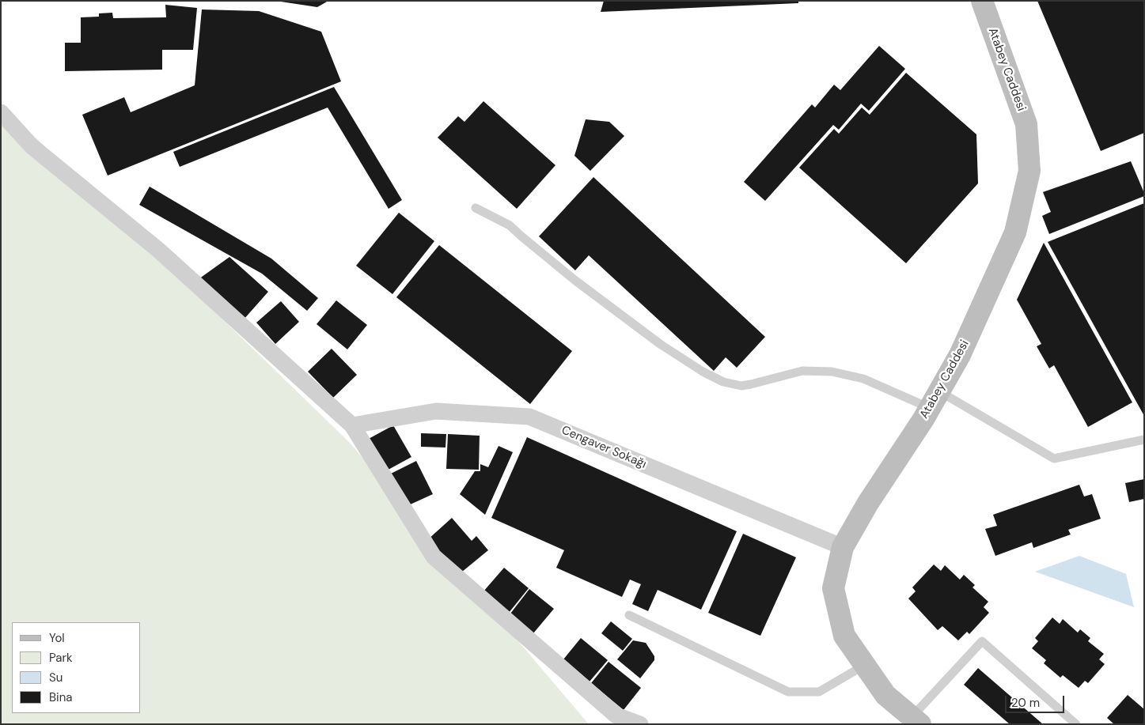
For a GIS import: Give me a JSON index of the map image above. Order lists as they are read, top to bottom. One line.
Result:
{"streets":{"main road":["Atabey Caddesi"],"street":["Cengaver Sokağı"]},"crossings":[["Atabey Caddesi","Cengaver Sokağı"]],"legend":["Yol","Park","Su","Bina"],"scale_bar":"20 m"}
